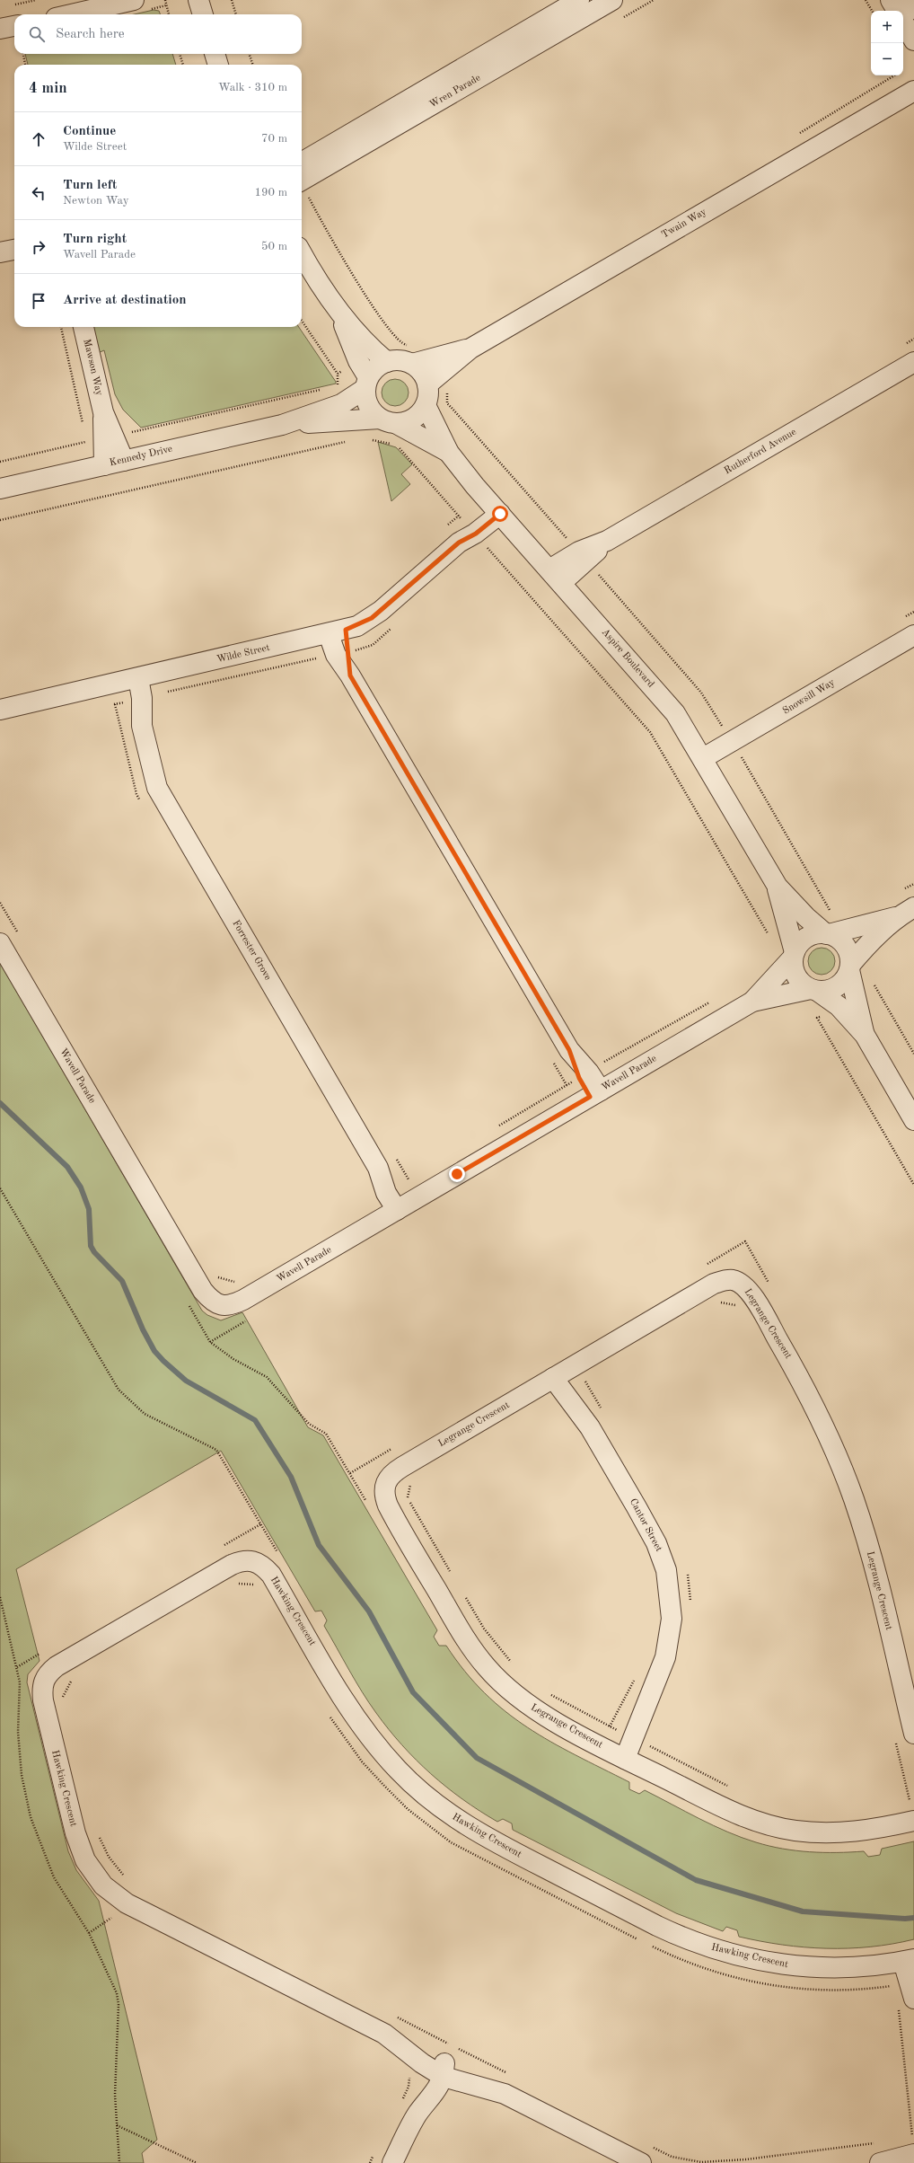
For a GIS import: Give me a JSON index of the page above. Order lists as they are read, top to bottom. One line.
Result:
{"streets":{"street":["Wren Parade","Twain Way","Mawson Way","Rutherford Avenue","Kennedy Drive","Wilde Street","Aspire Boulevard","Snowsill Way","Forrester Grove","Wavell Parade","Legrange Crescent","Cantor Street","Hawking Crescent"]},"crossings":[["Twain Way","Kennedy Drive"],["Twain Way","Aspire Boulevard"],["Mawson Way","Kennedy Drive"],["Rutherford Avenue","Aspire Boulevard"],["Kennedy Drive","Aspire Boulevard"],["Wilde Street","Aspire Boulevard"],["Wilde Street","Forrester Grove"],["Aspire Boulevard","Snowsill Way"],["Aspire Boulevard","Wavell Parade"],["Forrester Grove","Wavell Parade"],["Legrange Crescent","Cantor Street"]],"page":{"map_buttons":["+","−"],"search":"Search here","heading":["4 min","Walk · 310 m"],"list":[["Continue","Wilde Street","70 m"],["Turn left","Newton Way","190 m"],["Turn right","Wavell Parade","50 m"],"Arrive at destination"]}}
